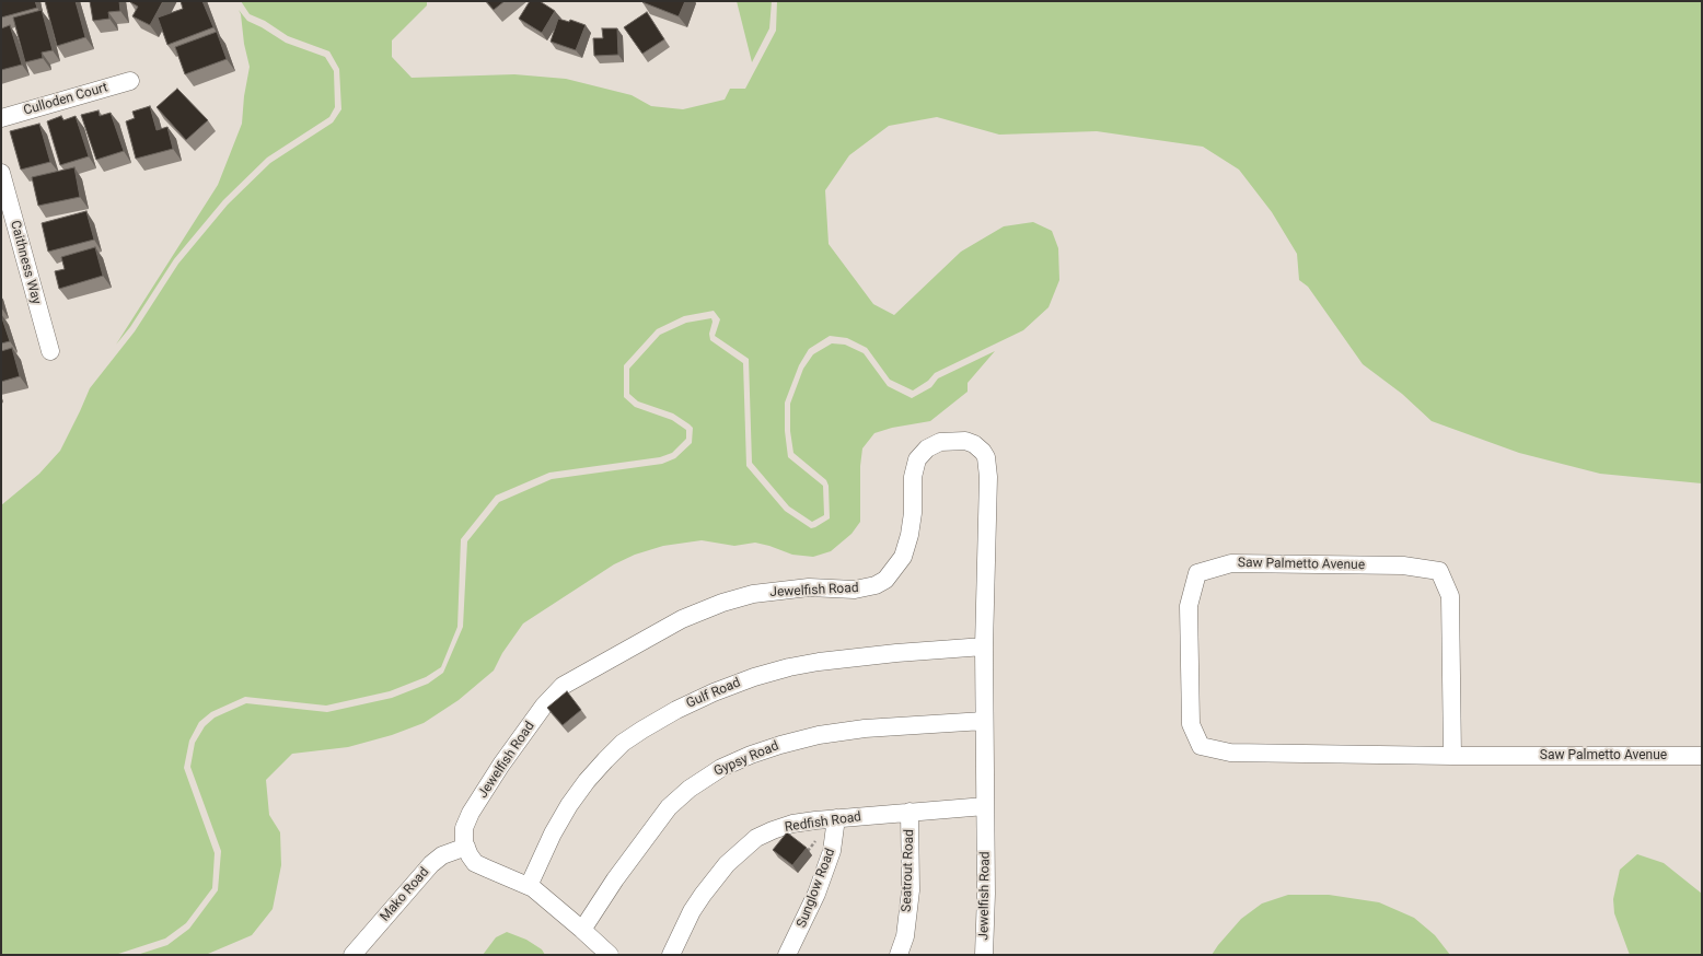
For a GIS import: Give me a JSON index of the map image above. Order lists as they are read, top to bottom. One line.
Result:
{"streets":{"street":["Culloden Court","Caithness Way","Saw Palmetto Avenue","Jewelfish Road","Gulf Road","Gypsy Road","Redfish Road","Seatrout Road","Sunglow Road","Mako Road"]},"crossings":[["Jewelfish Road","Gulf Road"],["Jewelfish Road","Gypsy Road"],["Jewelfish Road","Redfish Road"],["Jewelfish Road","Mako Road"],["Redfish Road","Seatrout Road"],["Redfish Road","Sunglow Road"]]}
